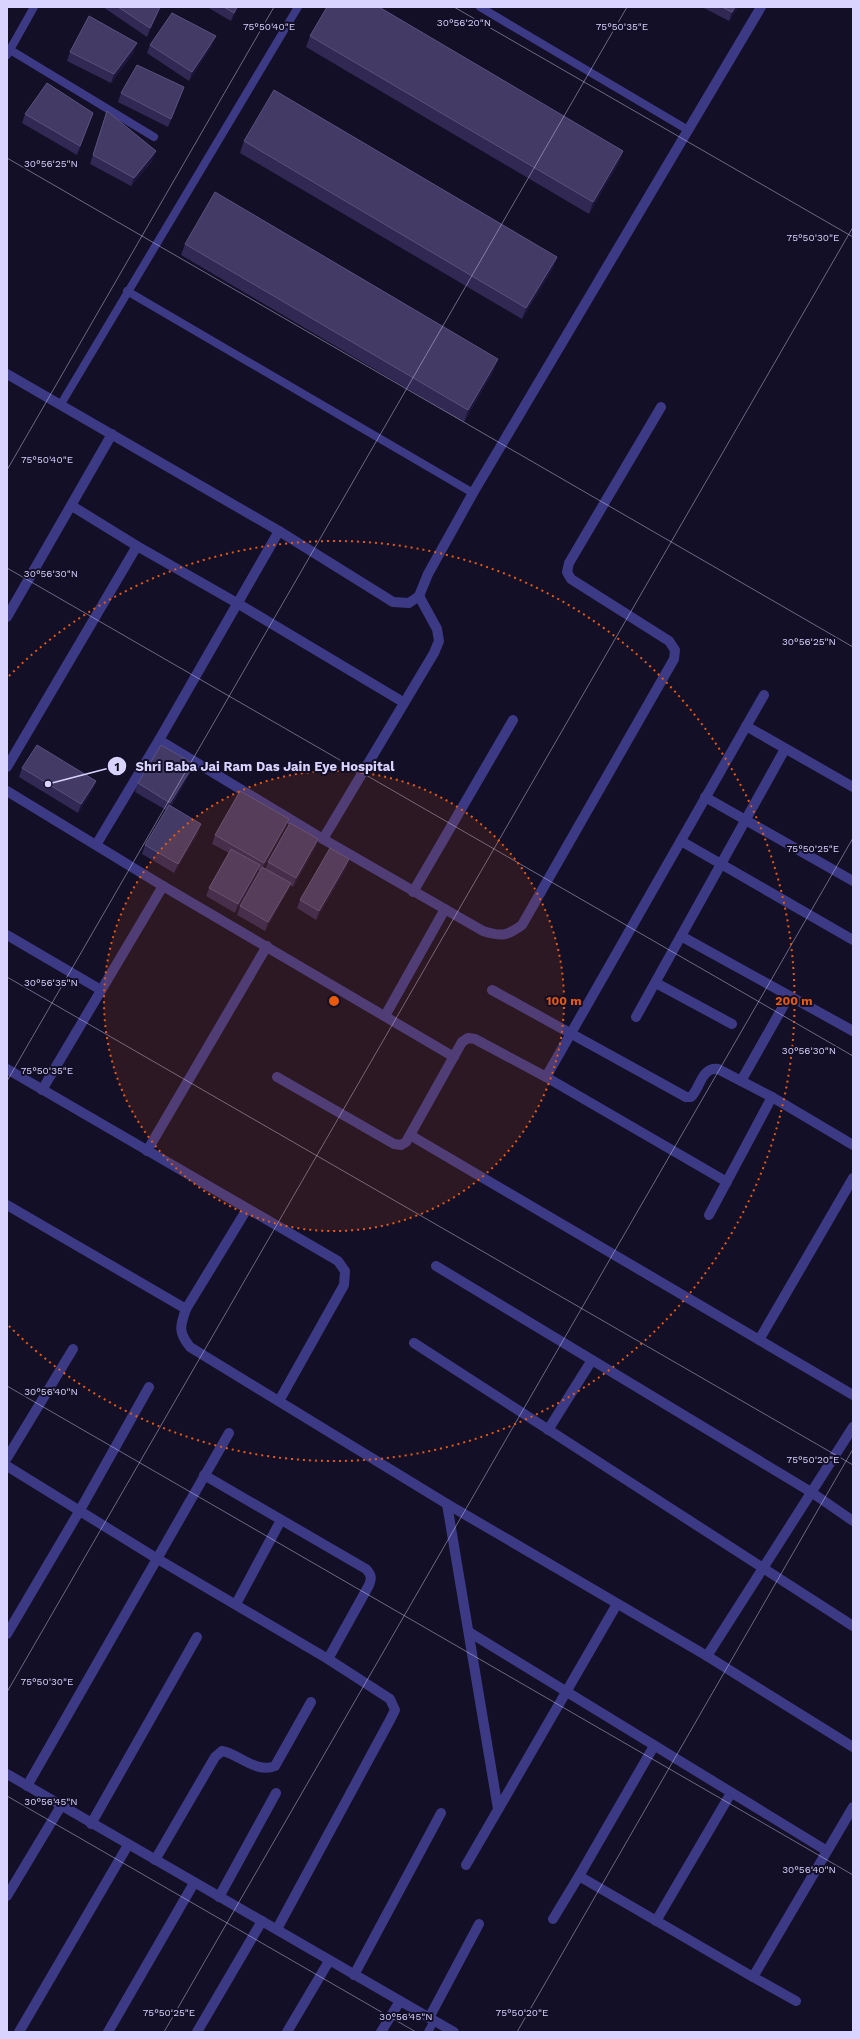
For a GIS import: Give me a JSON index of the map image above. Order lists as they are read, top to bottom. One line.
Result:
{"places":["Shri Baba Jai Ram Das Jain Eye Hospital"],"coordinates":["30°56'20\"N","75°50'40\"E","75°50'35\"E","30°56'25\"N","75°50'30\"E","30°56'30\"N","75°50'25\"E","30°56'35\"N","30°56'40\"N","75°50'20\"E","30°56'45\"N"],"rings":["100 m","200 m"]}
